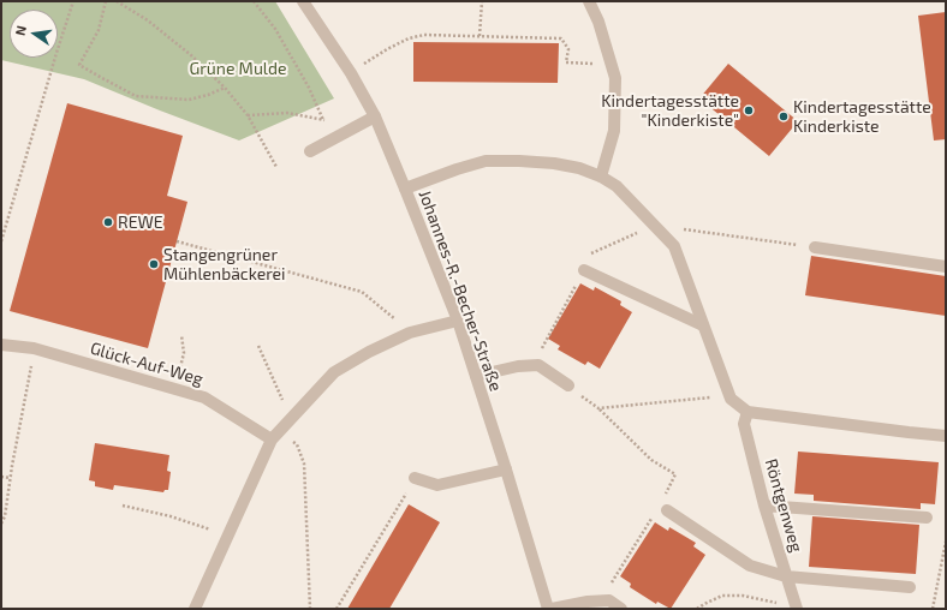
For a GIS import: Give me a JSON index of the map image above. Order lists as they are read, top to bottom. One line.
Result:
{"streets":{"street":["Johannes-R.-Becher-Straße","Glück-Auf-Weg","Röntgenweg"]},"parks":["Grüne Mulde"],"places":["Kindertagesstätte \"Kinderkiste\"","Kindertagesstätte Kinderkiste","REWE","Stangengrüner Mühlenbäckerei"],"north":"left"}
